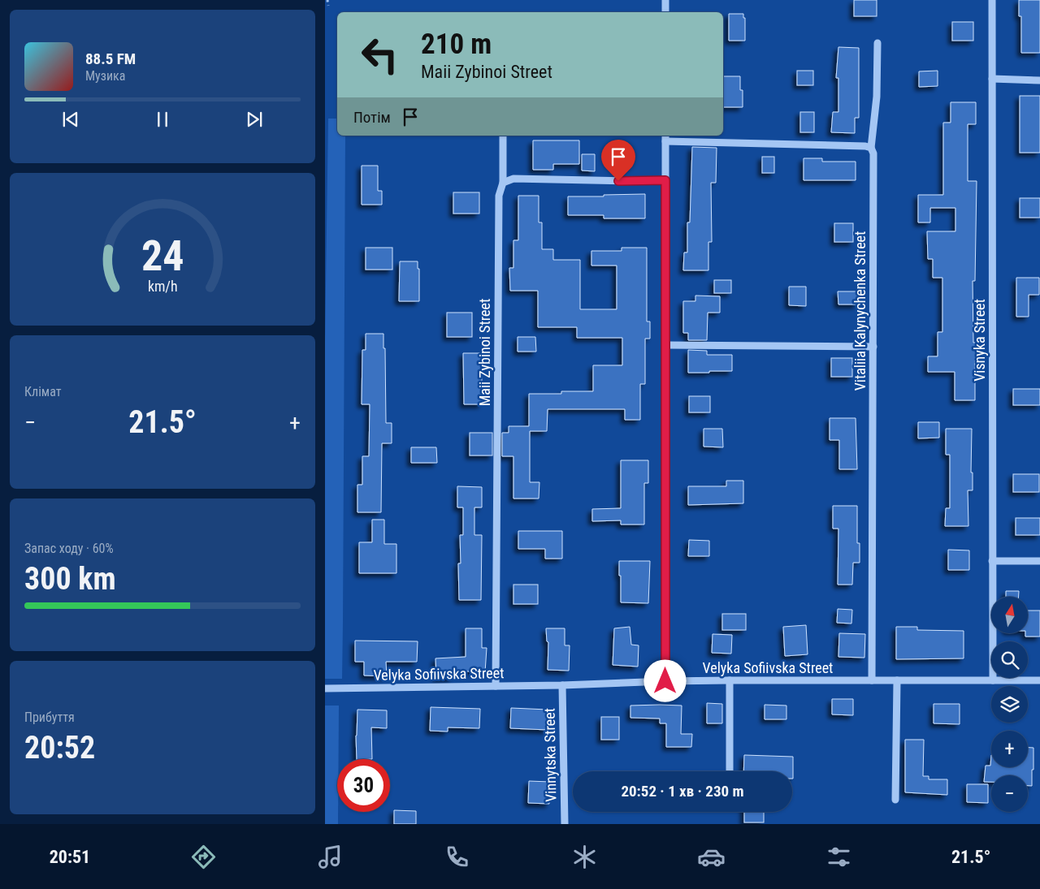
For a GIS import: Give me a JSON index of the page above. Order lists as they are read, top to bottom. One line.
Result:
{"streets":{"street":["Vitaliia Kalynychenka Street","Visnyka Street","Maii Zybinoi Street","Velyka Sofiivska Street","Vinnytska Street"]},"crossings":[["Vitaliia Kalynychenka Street","Velyka Sofiivska Street"],["Visnyka Street","Velyka Sofiivska Street"],["Maii Zybinoi Street","Velyka Sofiivska Street"],["Velyka Sofiivska Street","Vinnytska Street"]],"north":"top","page":{"turn":["210 m","Maii Zybinoi Street"],"song":["88.5 FM","Музика"],"then":"Потім","tile":["Клімат",["Запас ходу · 60%","300 km"],["Прибуття","20:52"]],"heat":["−","21.5°","+"],"map_buttons":["+","−"],"limit":"30","trip":"20:52 · 1 хв · 230 m","tabs":["20:51","21.5°"],"gauge":["24","km/h"]}}
